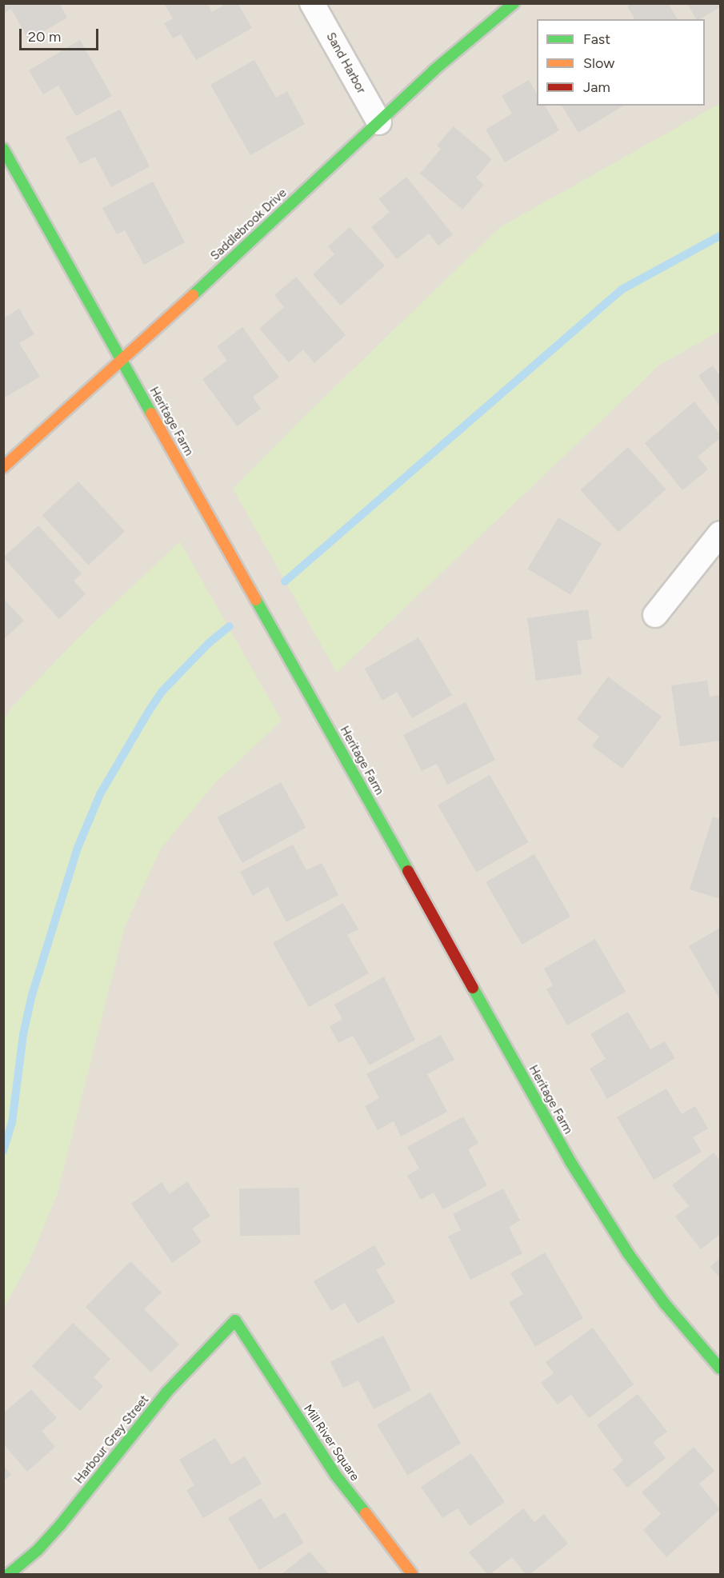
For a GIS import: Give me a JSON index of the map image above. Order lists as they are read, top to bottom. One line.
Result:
{"streets":{"street":["Sand Harbor","Saddlebrook Drive","Heritage Farm","Harbour Grey Street","Mill River Square"]},"crossings":[["Sand Harbor","Saddlebrook Drive"],["Saddlebrook Drive","Heritage Farm"],["Harbour Grey Street","Mill River Square"]],"legend":["Fast","Slow","Jam"],"scale_bar":"20 m"}
